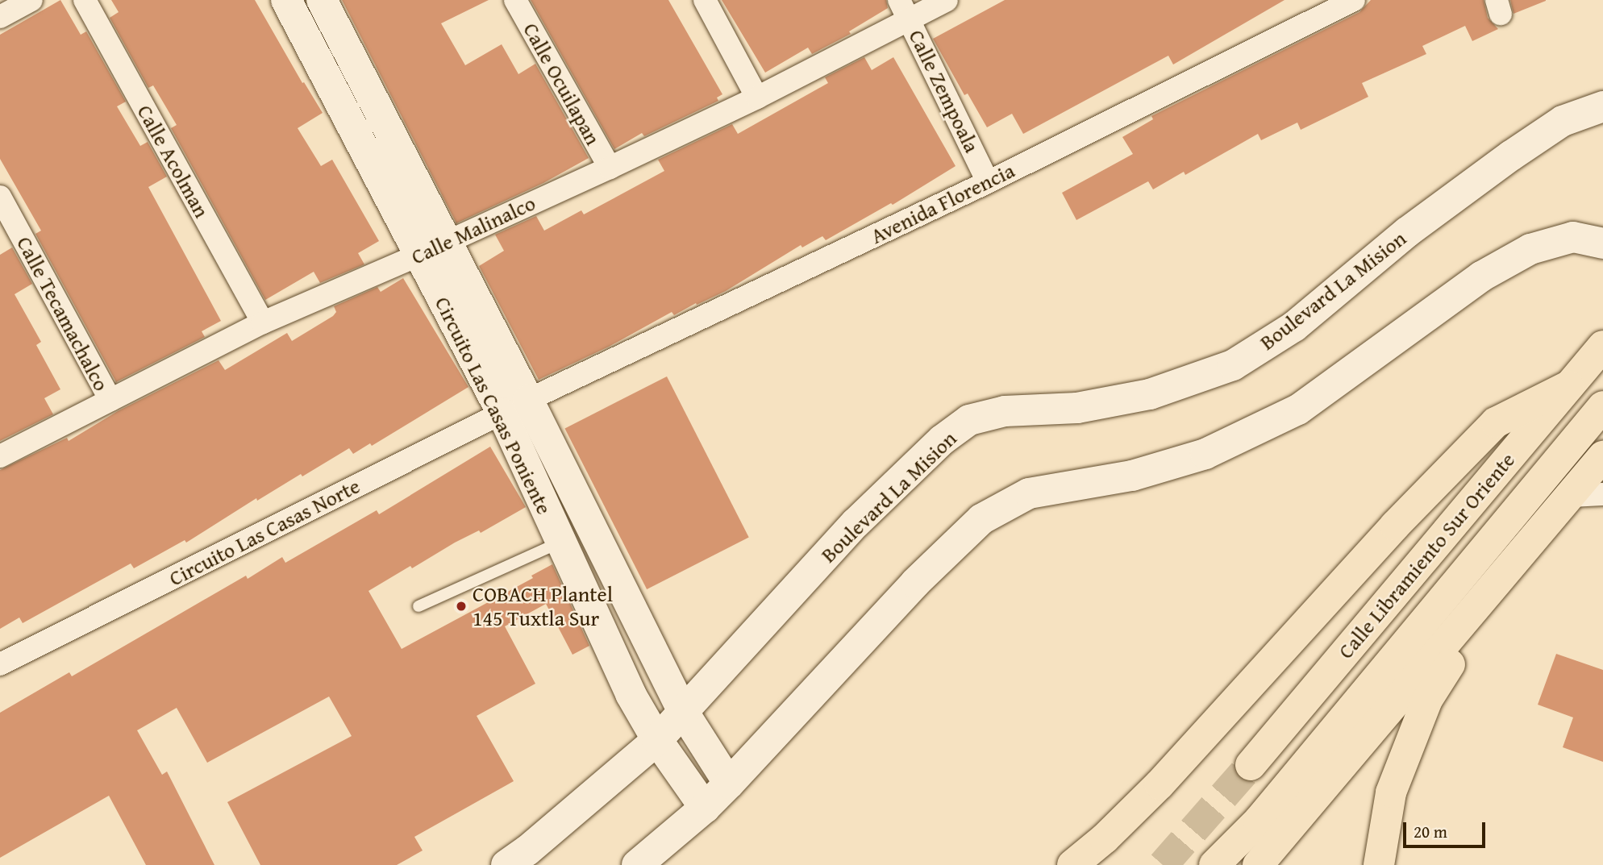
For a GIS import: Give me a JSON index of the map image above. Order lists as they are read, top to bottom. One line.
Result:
{"streets":{"main road":["Calle Libramiento Sur Oriente"],"street":["Calle Ocuilapan","Calle Zempoala","Calle Acolman","Avenida Florencia","Calle Malinalco","Boulevard La Mision","Calle Tecamachalco","Circuito Las Casas Poniente","Circuito Las Casas Norte"]},"crossings":[["Calle Ocuilapan","Calle Malinalco"],["Calle Zempoala","Avenida Florencia"],["Calle Zempoala","Calle Malinalco"],["Calle Acolman","Calle Malinalco"],["Avenida Florencia","Circuito Las Casas Poniente"],["Avenida Florencia","Circuito Las Casas Norte"],["Calle Malinalco","Calle Tecamachalco"],["Calle Malinalco","Circuito Las Casas Poniente"],["Boulevard La Mision","Circuito Las Casas Poniente"],["Circuito Las Casas Poniente","Circuito Las Casas Norte"]],"places":["COBACH Plantel 145 Tuxtla Sur"],"scale_bar":"20 m"}
